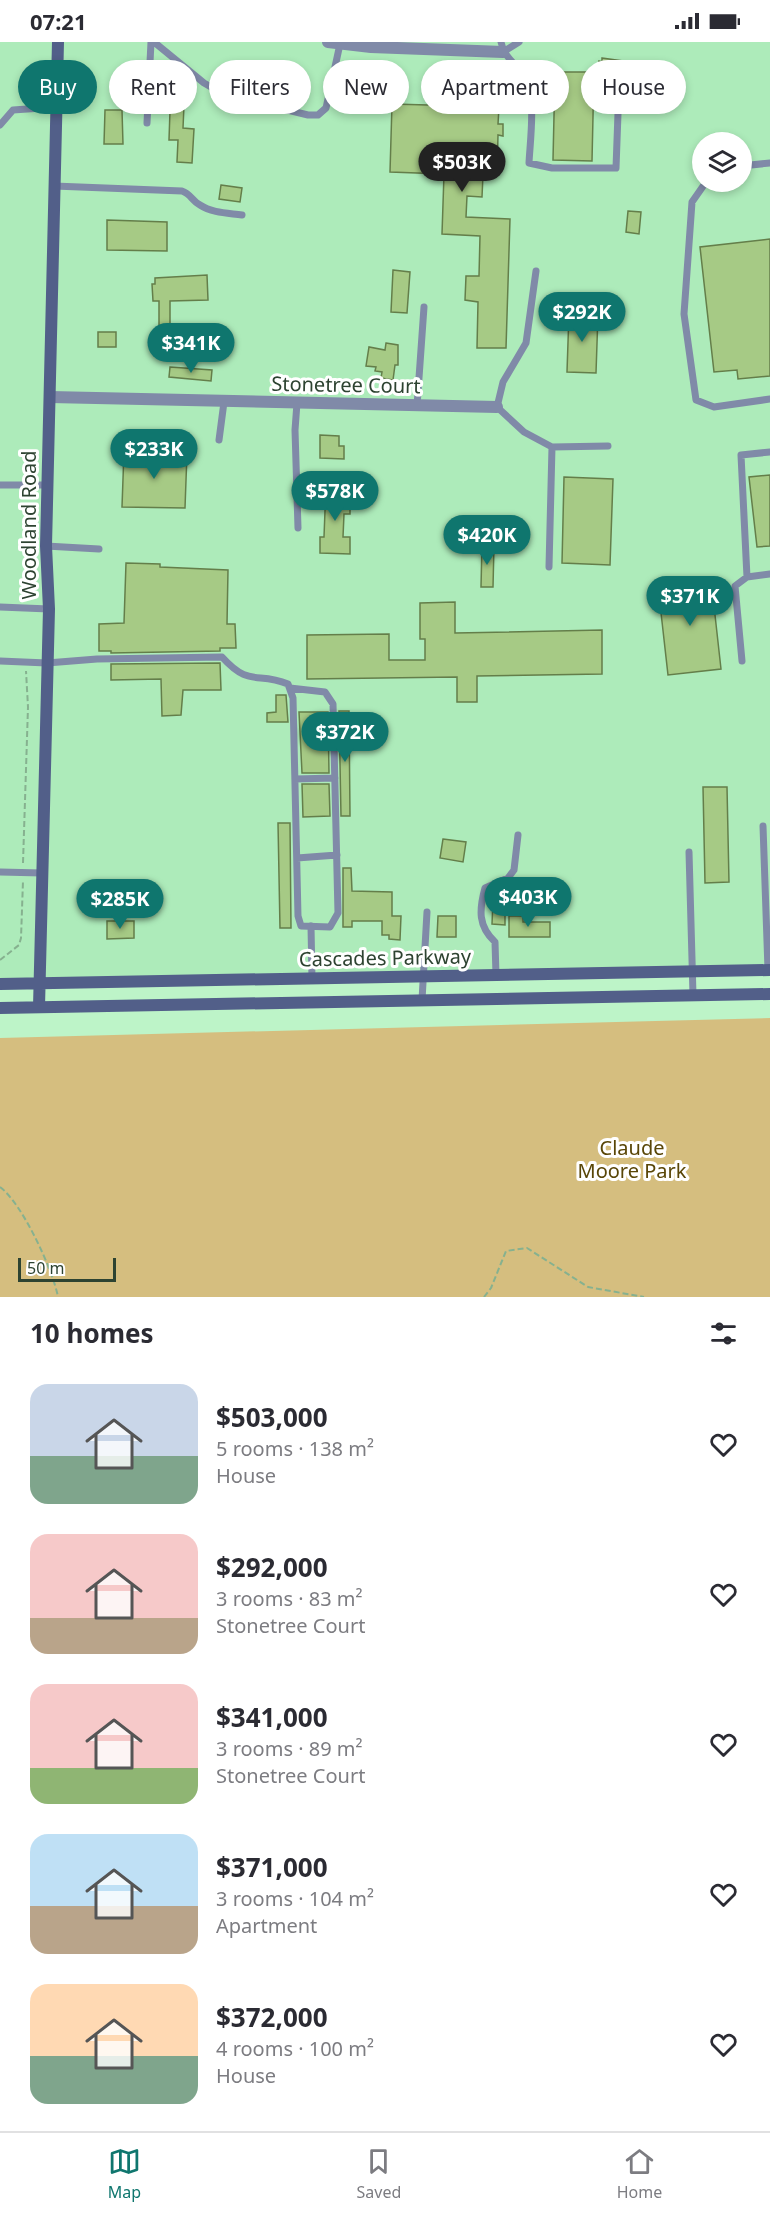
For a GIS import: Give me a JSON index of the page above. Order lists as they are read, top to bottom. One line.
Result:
{"streets":{"main road":["Woodland Road","Cascades Parkway"],"street":["Stonetree Court"]},"crossings":[["Stonetree Court","Woodland Road"],["Woodland Road","Cascades Parkway"]],"parks":["Claude Moore Park"],"scale_bar":"50 m","page":{"status":"07:21","chip":["Buy","Rent","Filters","New","Apartment","House"],"price":["$503K","$292K","$341K","$233K","$578K","$420K","$371K","$372K","$403K","$285K"],"scale":"50 m","heading":"10 homes","list":[{"name":"$503,000","note":"5 rooms · 138 m² · House"},{"name":"$292,000","note":"3 rooms · 83 m² · Stonetree Court"},{"name":"$341,000","note":"3 rooms · 89 m² · Stonetree Court"},{"name":"$371,000","note":"3 rooms · 104 m² · Apartment"},{"name":"$372,000","note":"4 rooms · 100 m² · House"}],"tabs":["Map","Saved","Home"]}}
